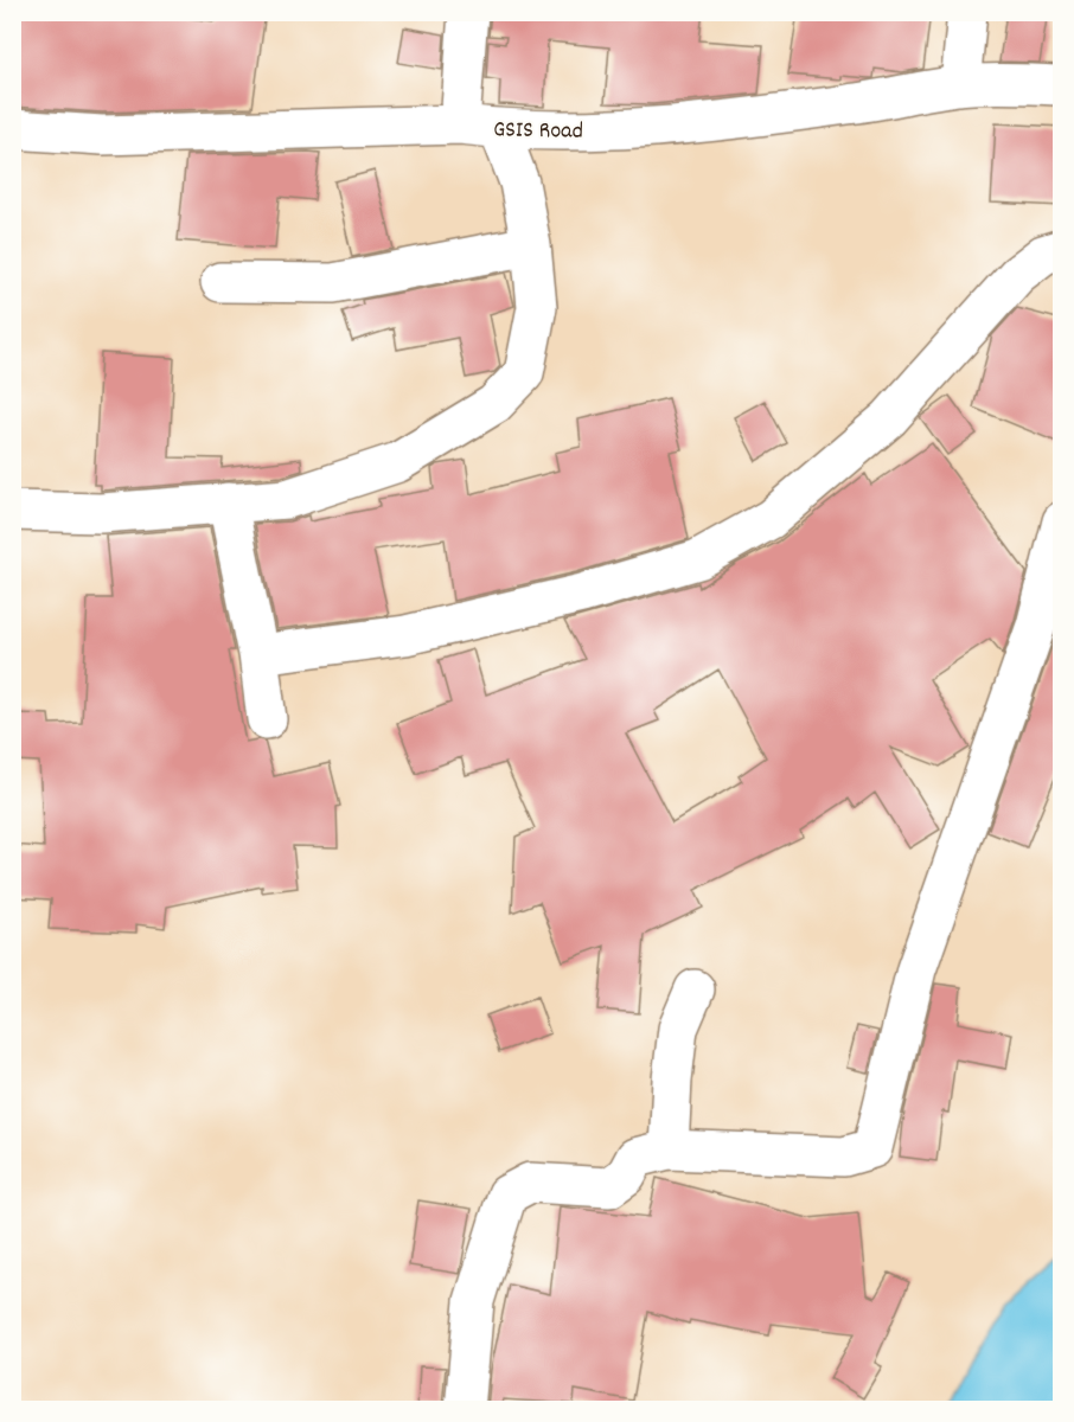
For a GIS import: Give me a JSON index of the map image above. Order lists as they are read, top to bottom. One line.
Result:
{"streets":{"street":["GSIS Road"]}}
